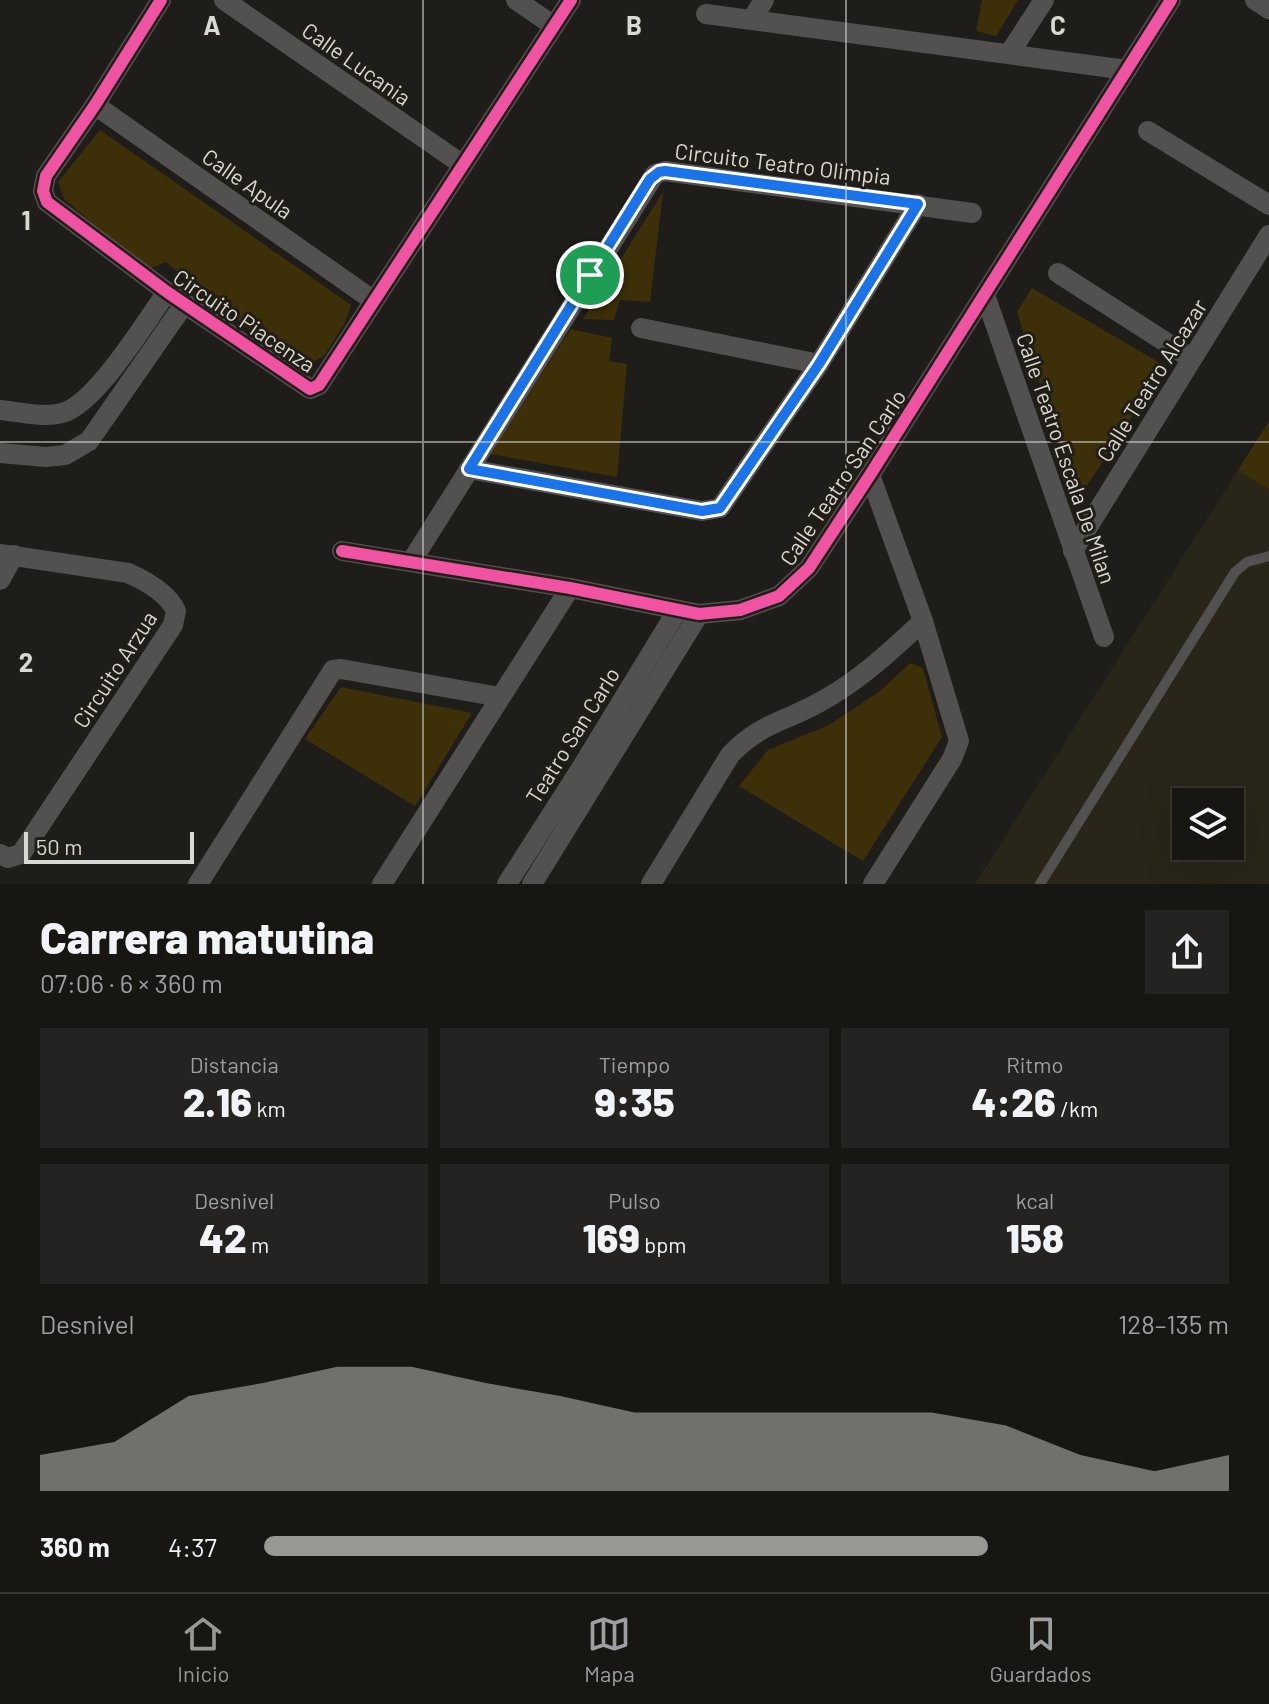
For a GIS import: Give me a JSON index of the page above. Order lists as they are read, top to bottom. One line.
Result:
{"streets":{"street":["Calle Lucania","Circuito Teatro Olimpia","Calle Apula","Circuito Piacenza","Calle Teatro Alcazar","Calle Teatro Escala De Milan","Calle Teatro San Carlo","Circuito Arzua","Teatro San Carlo"]},"crossings":[["Calle Lucania","Circuito Piacenza"],["Circuito Teatro Olimpia","Calle Teatro San Carlo"],["Calle Apula","Circuito Piacenza"],["Calle Teatro Alcazar","Calle Teatro Escala De Milan"],["Calle Teatro Escala De Milan","Calle Teatro San Carlo"],["Calle Teatro San Carlo","Teatro San Carlo"]],"scale_bar":"50 m","page":{"scale":"50 m","heading":["Carrera matutina","07:06 · 6 × 360 m"],"stats":[["Distancia","2.16 km"],["Tiempo","9:35"],["Ritmo","4:26 /km"],["Desnivel","42 m"],["Pulso","169 bpm"],["kcal","158"]],"chart":["Desnivel","128–135 m"],"list":[{"name":"360 m","note":"4:37"}],"tabs":["Inicio","Mapa","Guardados"]},"grid":{"columns":["A","B","C"],"rows":["1","2"]}}
